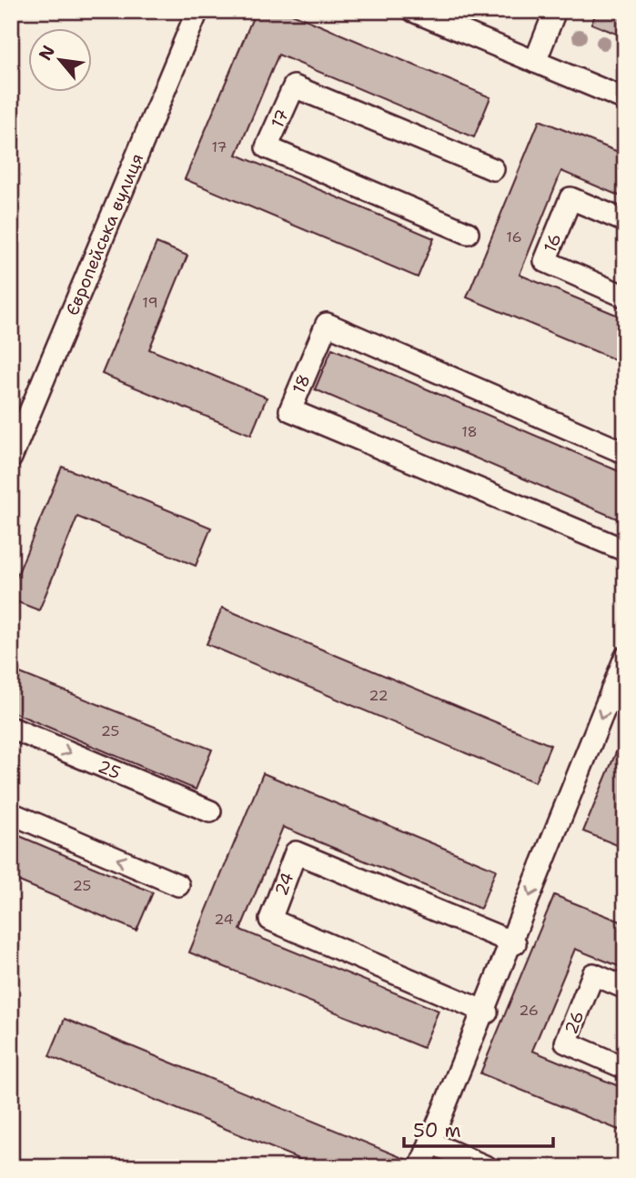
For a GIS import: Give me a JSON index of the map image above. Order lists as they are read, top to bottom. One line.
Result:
{"streets":{"street":["17","Європейська вулиця","16","18","25","24","26"]},"house_numbers":["17","16","19","18","22","25","25","24","26"],"scale_bar":"50 m","north":"top left"}
